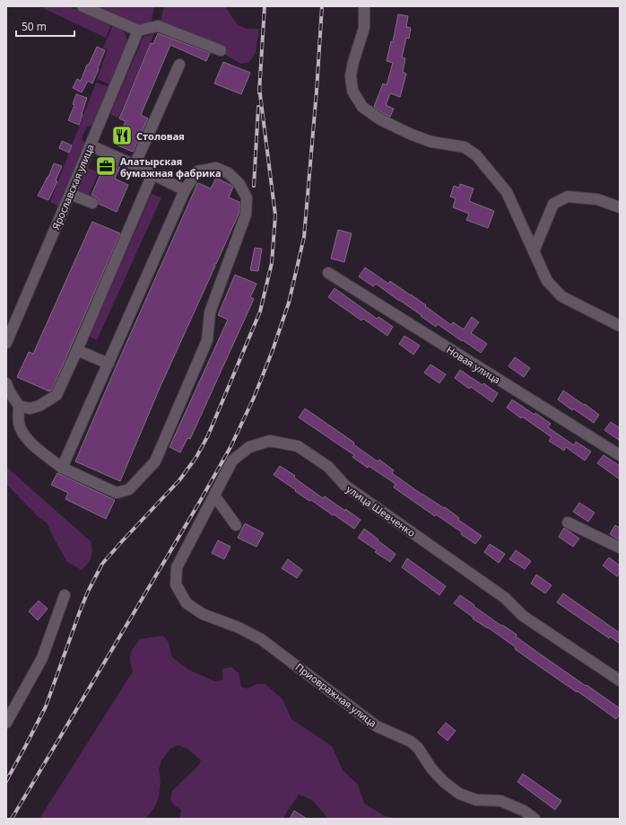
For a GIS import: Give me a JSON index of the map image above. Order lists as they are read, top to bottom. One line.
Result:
{"streets":{"street":["Ярославская улица","Новая улица","улица Шевченко","Приовражная улица"]},"crossings":[["улица Шевченко","Приовражная улица"]],"places":{"restaurant":["Столовая"],"office":["Алатырская бумажная фабрика"]},"scale_bar":"50 m"}
